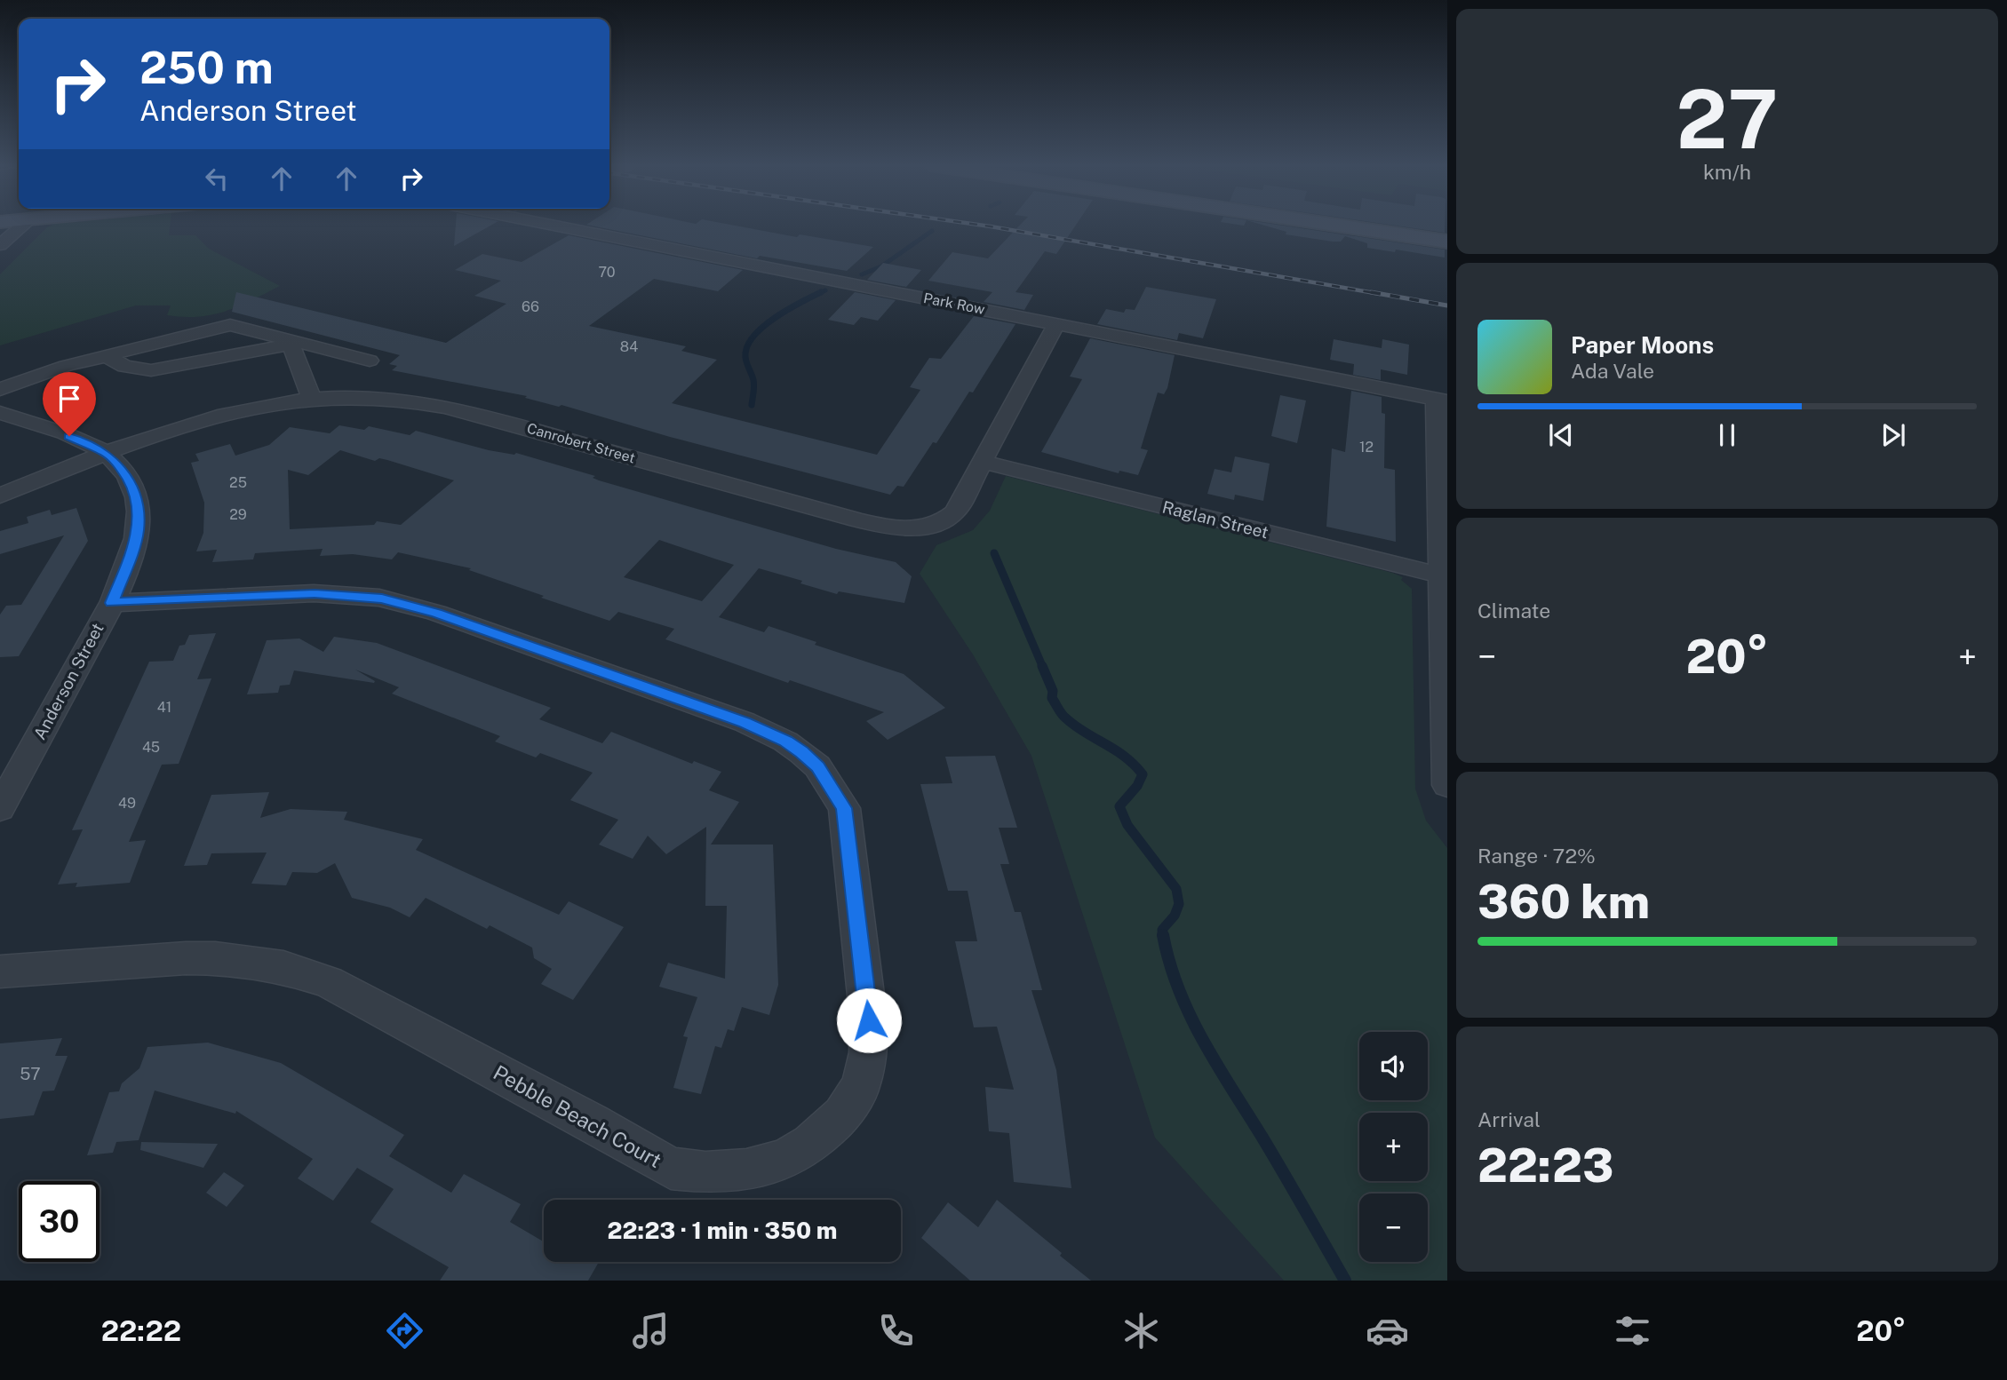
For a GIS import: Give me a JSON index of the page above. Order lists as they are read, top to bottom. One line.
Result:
{"streets":{"street":["Park Row","Canrobert Street","Raglan Street","Anderson Street","Pebble Beach Court"]},"crossings":[["Park Row","Canrobert Street"],["Canrobert Street","Raglan Street"],["Canrobert Street","Anderson Street"],["Anderson Street","Pebble Beach Court"]],"house_numbers":["70","66","84","12","25","29","41","45","49","57"],"page":{"tile":[["27","km/h"],"Climate",["Range · 72%","360 km"],["Arrival","22:23"]],"turn":["250 m","Anderson Street"],"song":["Paper Moons","Ada Vale"],"heat":["−","20°","+"],"map_buttons":["+","−"],"limit":"30","trip":"22:23 · 1 min · 350 m","tabs":["22:22","20°"]}}
